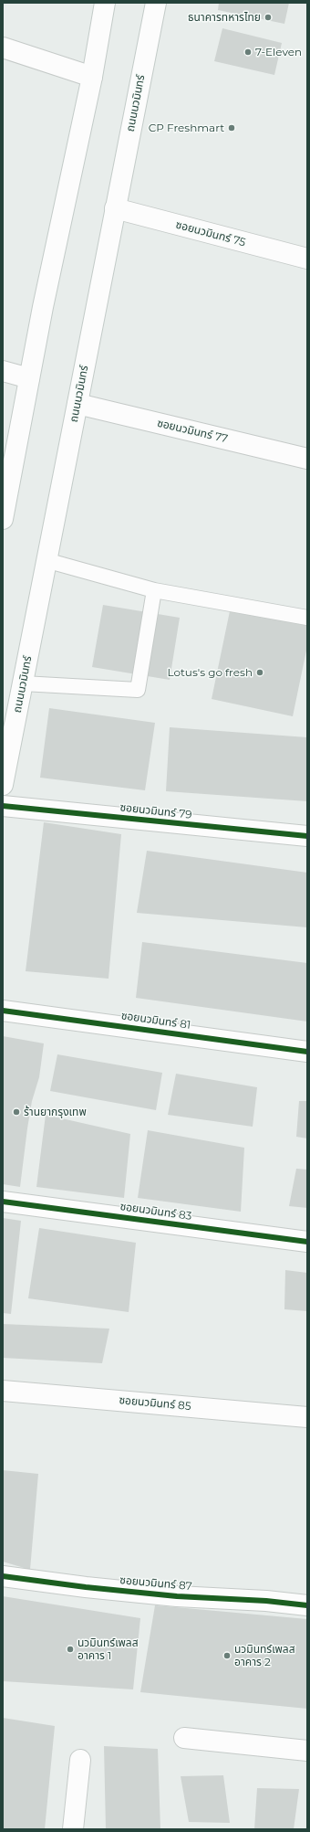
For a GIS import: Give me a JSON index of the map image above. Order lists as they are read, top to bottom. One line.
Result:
{"streets":{"street":["ถนนนวมินทร์","ซอยนวมินทร์ 75","ซอยนวมินทร์ 77","ซอยนวมินทร์ 79","ซอยนวมินทร์ 81","ซอยนวมินทร์ 83","ซอยนวมินทร์ 85","ซอยนวมินทร์ 87"]},"crossings":[["ถนนนวมินทร์","ซอยนวมินทร์ 75"],["ถนนนวมินทร์","ซอยนวมินทร์ 77"]],"places":["ธนาคารทหารไทย","7-Eleven","CP Freshmart","Lotus's go fresh","ร้านยากรุงเทพ","นวมินทร์เพลส อาคาร 1","นวมินทร์เพลส อาคาร 2"]}
